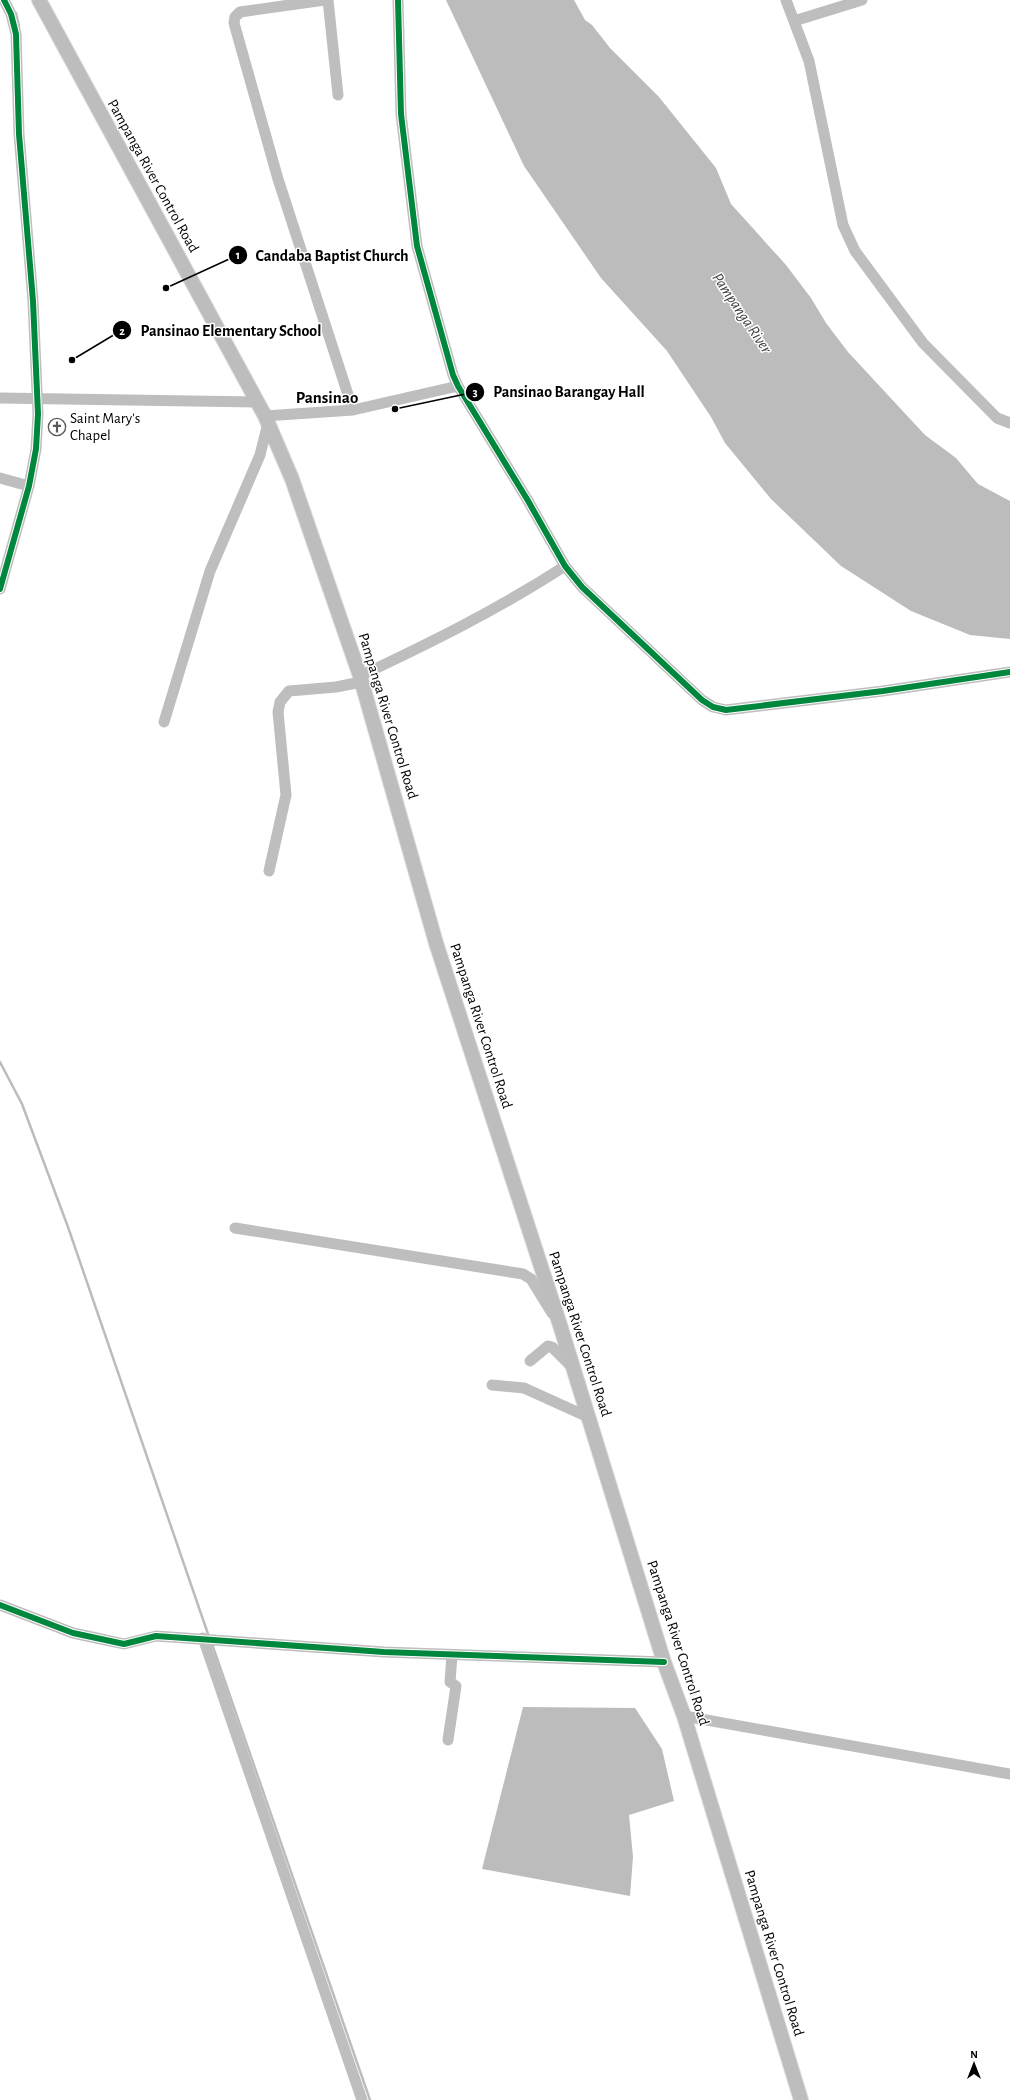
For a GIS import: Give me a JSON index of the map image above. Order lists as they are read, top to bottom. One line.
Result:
{"streets":{"main road":["Pampanga River Control Road"]},"districts":["Pansinao"],"water":["Pampanga River"],"places":{"other":["Candaba Baptist Church","Pansinao Elementary School","Pansinao Barangay Hall"],"church":["Saint Mary's Chapel"]},"north":"top"}
